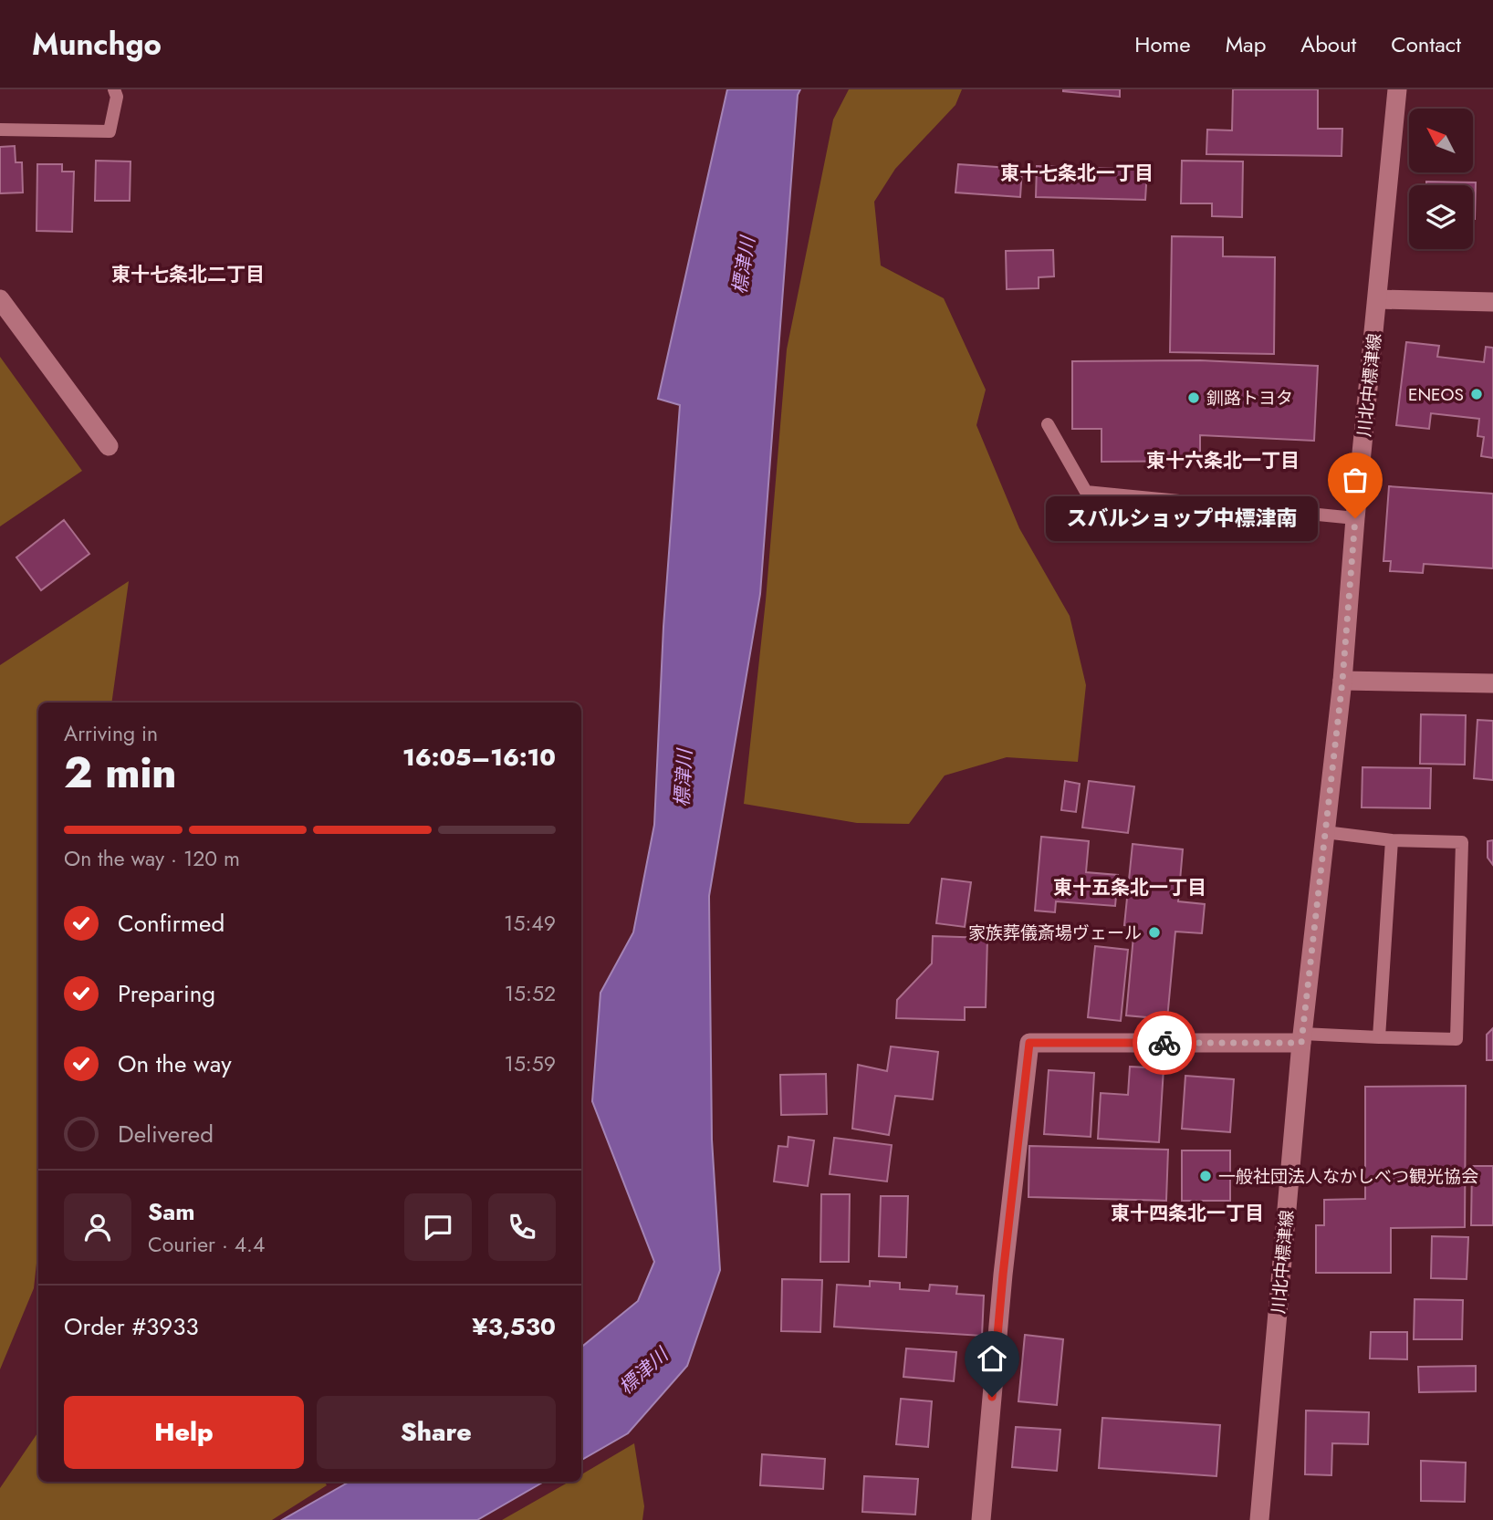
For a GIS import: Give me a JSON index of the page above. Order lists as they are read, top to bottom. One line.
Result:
{"streets":{"main road":["川北中標津線"]},"districts":["東十七条北一丁目","東十七条北二丁目","東十六条北一丁目","東十五条北一丁目","東十四条北一丁目"],"water":["標津川"],"places":["ENEOS","釧路トヨタ","スバルショップ中標津南","家族葬儀斎場ヴェール","一般社団法人なかしべつ観光協会"],"north":"top left","page":{"header":"Munchgo","nav":["Home","Map","About","Contact"],"bubble":"スバルショップ中標津南","heading":["2 min","Arriving in","16:05–16:10"],"panel":["Sam","Courier · 4.4","Order #3933","¥3,530"],"bar":"On the way · 120 m","list":[["Confirmed","15:49"],["Preparing","15:52"],["On the way","15:59"],"Delivered"],"buttons":["Help","Share"]}}
